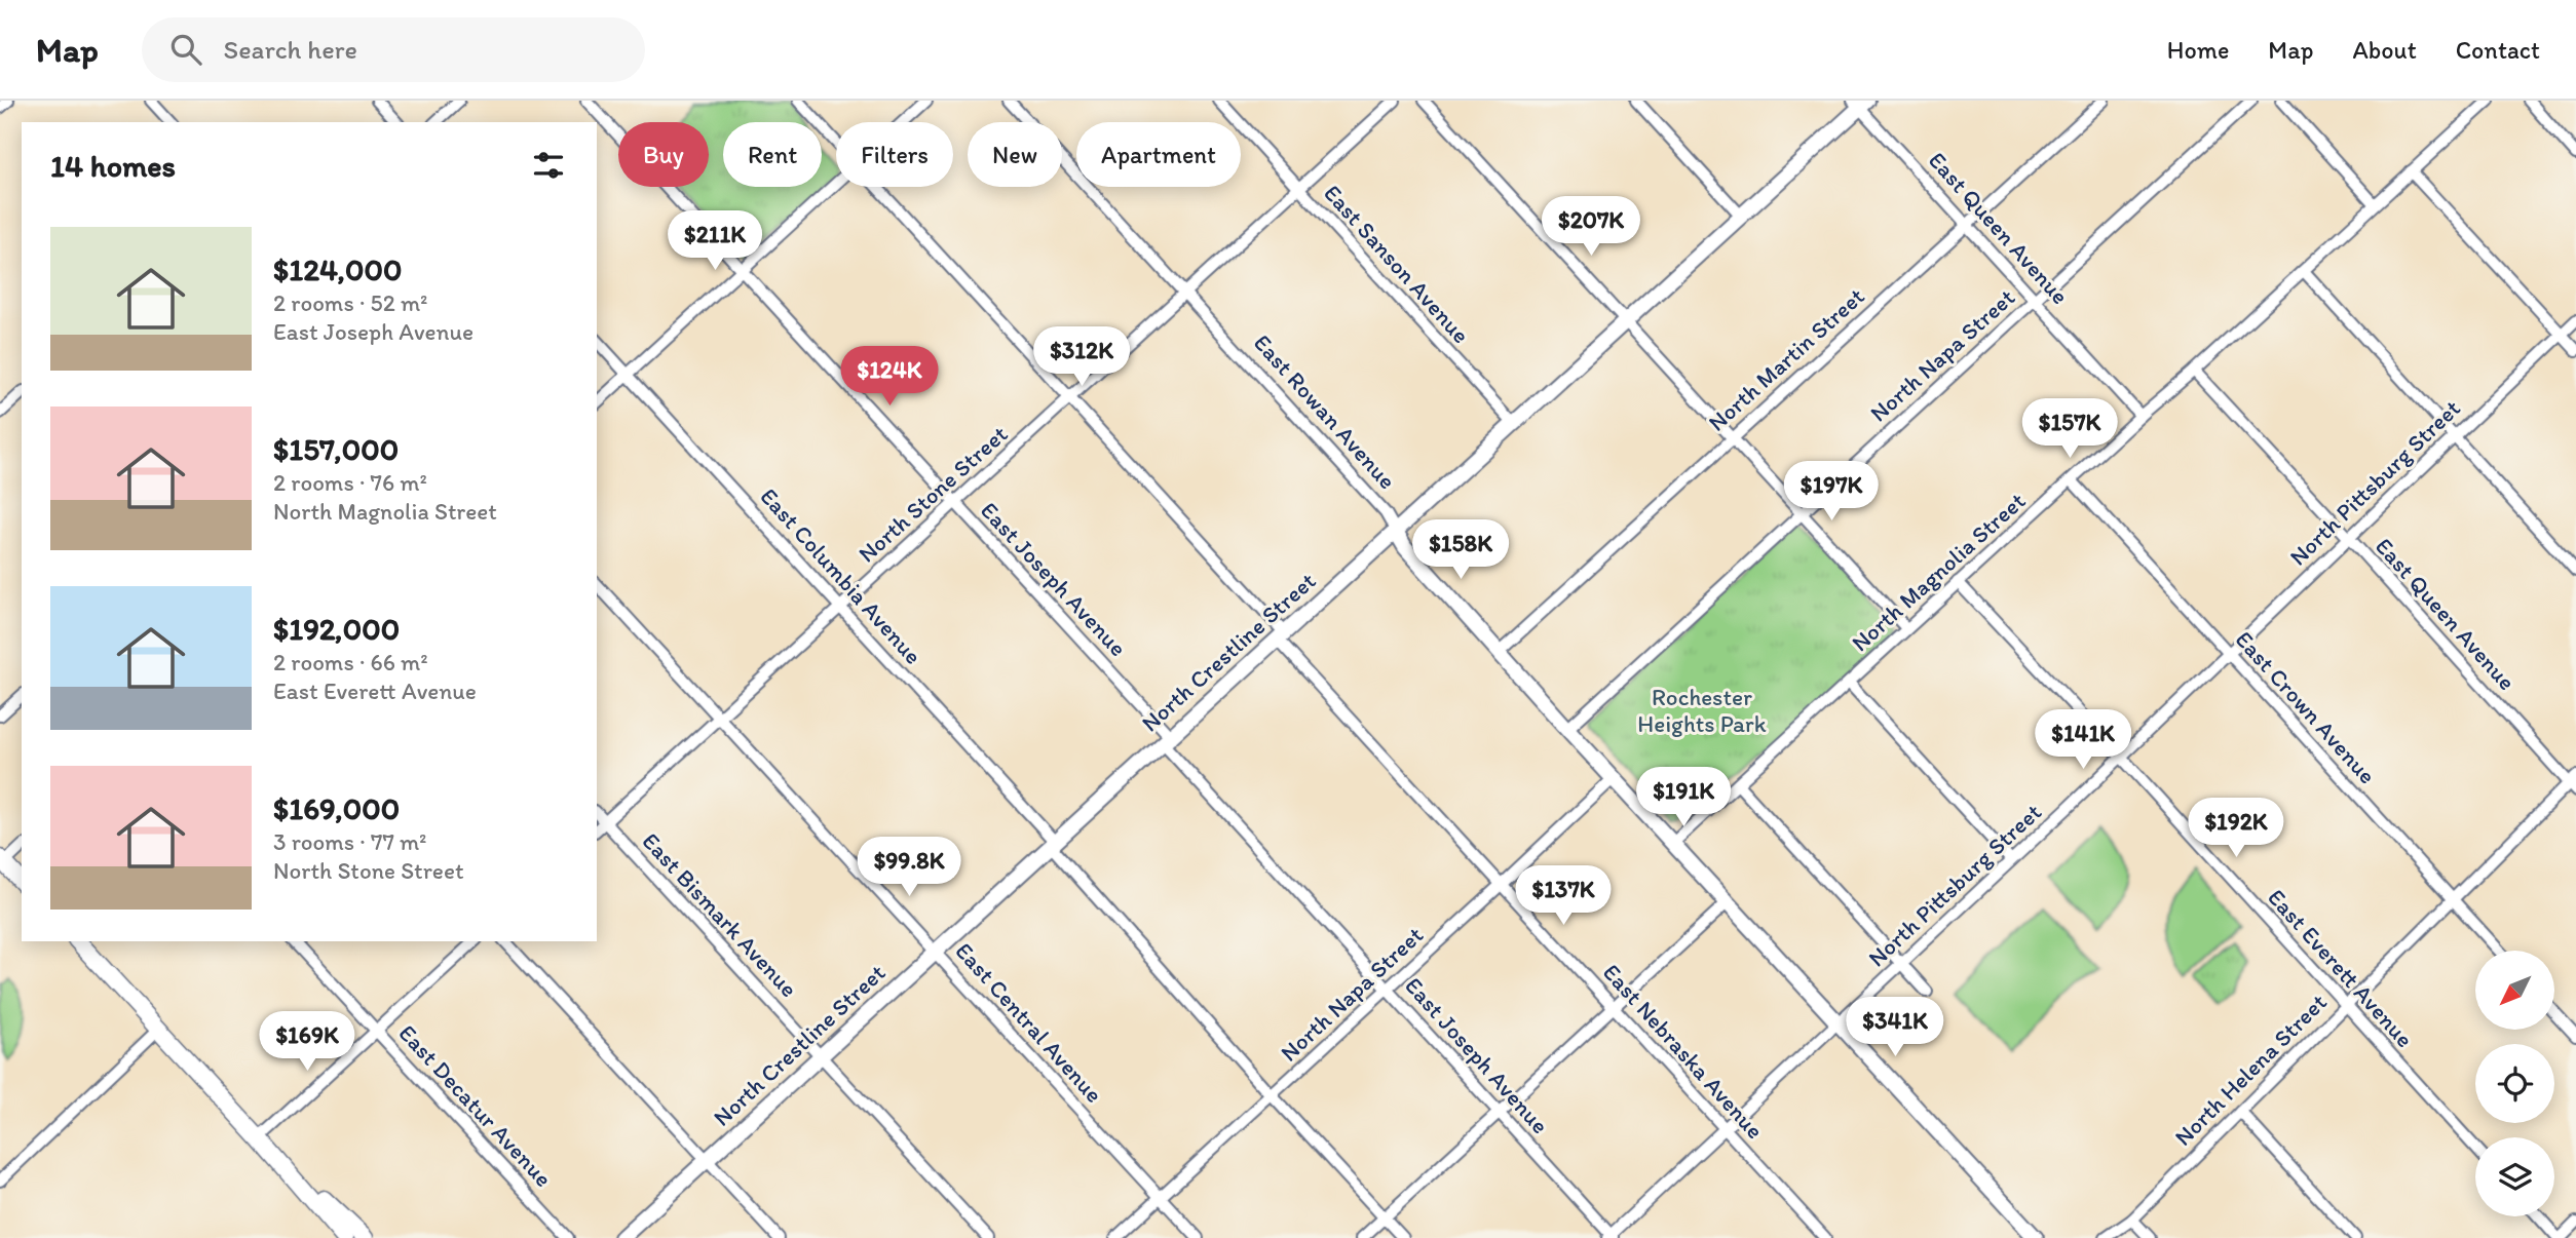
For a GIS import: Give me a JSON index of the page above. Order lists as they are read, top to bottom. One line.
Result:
{"streets":{"main road":["East Rowan Avenue","North Crestline Street"],"street":["East Queen Avenue","East Sanson Avenue","North Napa Street","North Martin Street","North Pittsburg Street","North Stone Street","North Magnolia Street","East Columbia Avenue","East Joseph Avenue","East Crown Avenue","East Bismark Avenue","East Everett Avenue","East Central Avenue","East Nebraska Avenue","North Helena Street","East Decatur Avenue"]},"crossings":[["East Queen Avenue","North Napa Street"],["East Queen Avenue","North Martin Street"],["East Queen Avenue","North Pittsburg Street"],["East Queen Avenue","North Magnolia Street"],["East Queen Avenue","North Crestline Street"],["East Queen Avenue","North Helena Street"],["East Sanson Avenue","North Stone Street"],["East Sanson Avenue","North Crestline Street"],["North Napa Street","East Rowan Avenue"],["North Napa Street","East Columbia Avenue"],["North Napa Street","East Joseph Avenue"],["North Napa Street","East Central Avenue"],["North Napa Street","East Nebraska Avenue"],["North Martin Street","East Rowan Avenue"],["East Rowan Avenue","North Pittsburg Street"],["East Rowan Avenue","North Stone Street"],["East Rowan Avenue","North Magnolia Street"],["East Rowan Avenue","North Crestline Street"],["North Pittsburg Street","East Joseph Avenue"],["North Pittsburg Street","East Crown Avenue"],["North Pittsburg Street","East Everett Avenue"],["North Pittsburg Street","East Nebraska Avenue"],["North Stone Street","East Columbia Avenue"],["North Stone Street","East Joseph Avenue"],["North Stone Street","East Bismark Avenue"],["North Stone Street","East Central Avenue"],["North Stone Street","East Nebraska Avenue"],["North Magnolia Street","East Crown Avenue"],["North Magnolia Street","East Everett Avenue"],["East Columbia Avenue","North Crestline Street"],["East Joseph Avenue","North Crestline Street"],["North Crestline Street","East Bismark Avenue"],["North Crestline Street","East Central Avenue"],["North Crestline Street","East Nebraska Avenue"],["East Crown Avenue","North Helena Street"],["East Everett Avenue","North Helena Street"]],"parks":["Rochester Heights Park"],"north":"bottom left","page":{"header":"Map","search":"Search here","nav":["Home","Map","About","Contact"],"chip":["Buy","Rent","Filters","New","Apartment"],"heading":"14 homes","price":["$207K","$211K","$312K","$124K","$157K","$197K","$158K","$141K","$191K","$192K","$99.8K","$137K","$341K","$169K"],"list":[{"name":"$124,000","note":"2 rooms · 52 m² · East Joseph Avenue"},{"name":"$157,000","note":"2 rooms · 76 m² · North Magnolia Street"},{"name":"$192,000","note":"2 rooms · 66 m² · East Everett Avenue"},{"name":"$169,000","note":"3 rooms · 77 m² · North Stone Street"}]}}
